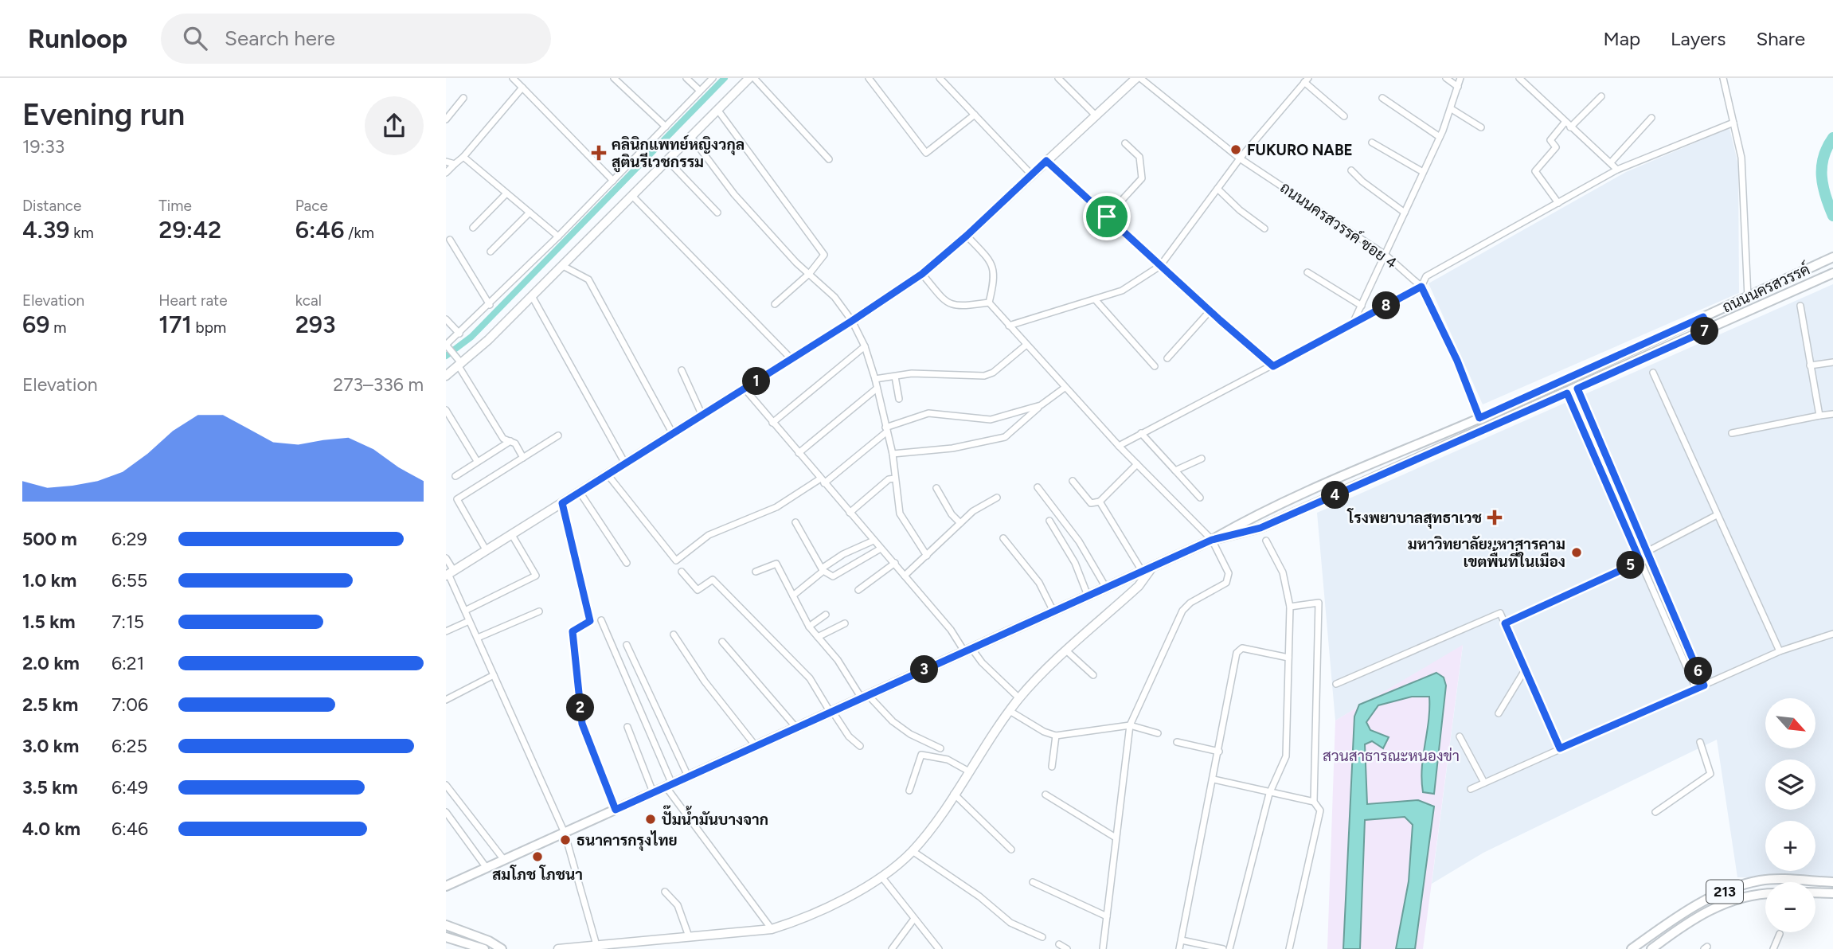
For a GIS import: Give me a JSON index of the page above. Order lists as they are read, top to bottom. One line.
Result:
{"streets":{"main road":["ถนนนครสวรรค์","213"],"street":["ถนนนครสวรรค์ ซอย 4"]},"crossings":[["ถนนนครสวรรค์ ซอย 4","ถนนนครสวรรค์"]],"parks":["สวนสาธารณะหนองข่า"],"places":{"other":["FUKURO NABE","มหาวิทยาลัยมหาสารคาม เขตพื้นที่ในเมือง","ปั๊มน้ำมันบางจาก","ธนาคารกรุงไทย","สมโภช โภชนา"],"health":["คลินิกแพทย์หญิงวกุล สูตินรีเวชกรรม","โรงพยาบาลสุทธาเวช"]},"north":"bottom right","page":{"header":"Runloop","search":"Search here","nav":["Map","Layers","Share"],"heading":["Evening run","19:33"],"stats":[["Distance","4.39 km"],["Time","29:42"],["Pace","6:46 /km"],["Elevation","69 m"],["Heart rate","171 bpm"],["kcal","293"]],"pins":["8","7","1","4","5","3","6","2"],"chart":["Elevation","273–336 m"],"list":[{"name":"500 m","note":"6:29"},{"name":"1.0 km","note":"6:55"},{"name":"1.5 km","note":"7:15"},{"name":"2.0 km","note":"6:21"},{"name":"2.5 km","note":"7:06"},{"name":"3.0 km","note":"6:25"},{"name":"3.5 km","note":"6:49"},{"name":"4.0 km","note":"6:46"}],"map_buttons":["+","−"]}}
